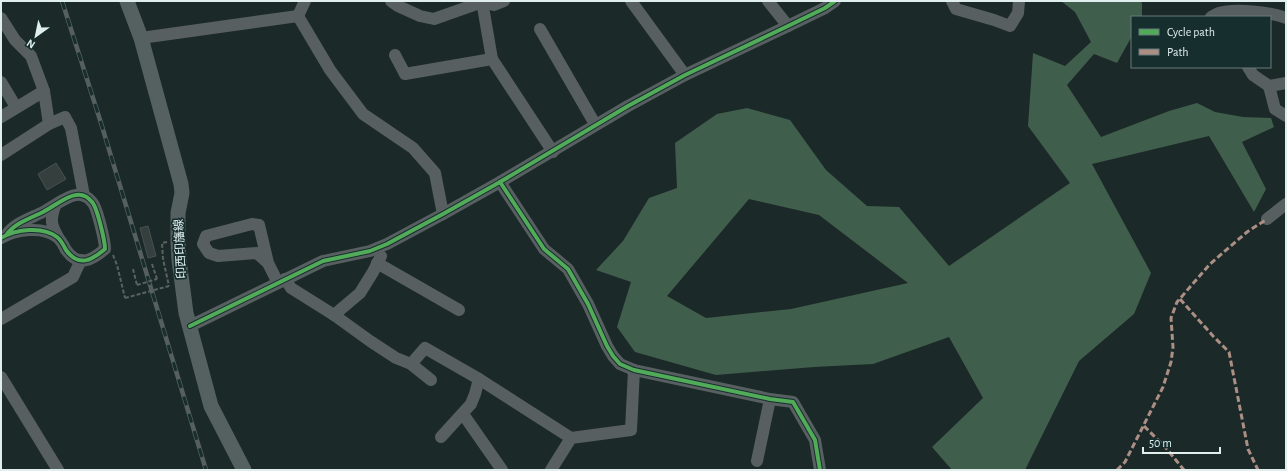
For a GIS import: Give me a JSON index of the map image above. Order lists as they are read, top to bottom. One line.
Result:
{"streets":{"main road":["印西印旛線"]},"legend":["Cycle path","Path"],"scale_bar":"50 m","north":"bottom left"}
